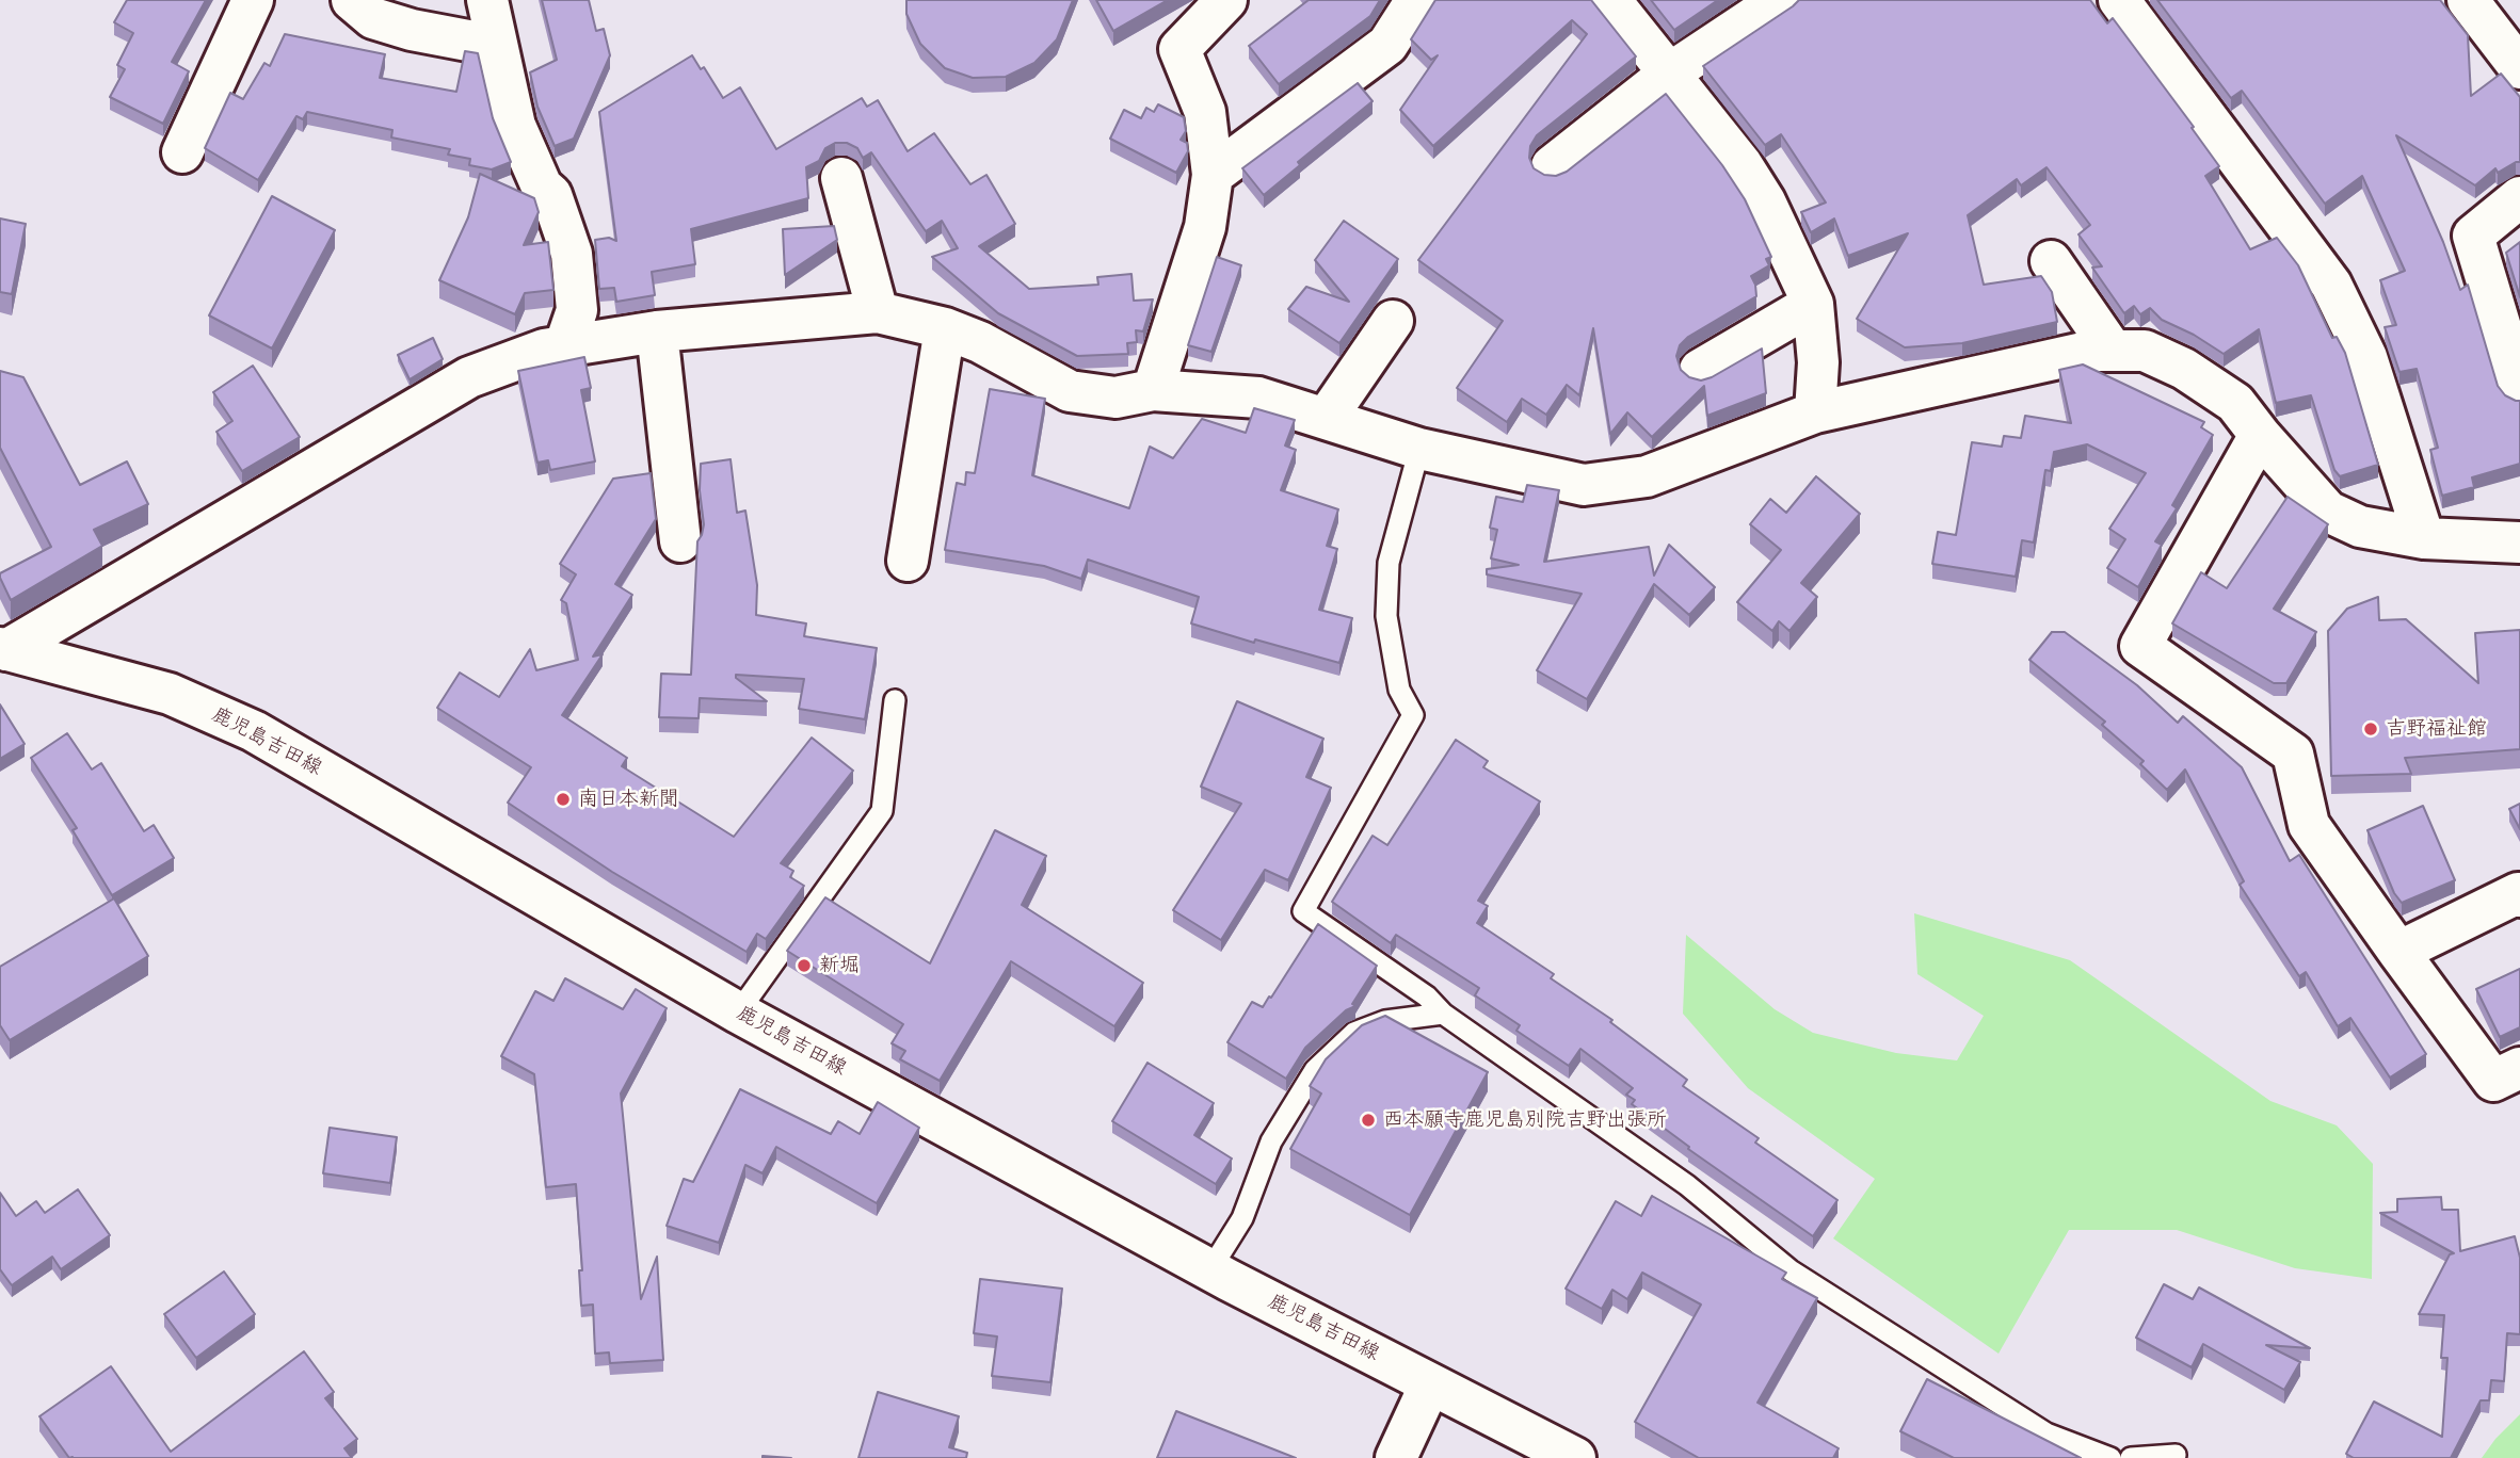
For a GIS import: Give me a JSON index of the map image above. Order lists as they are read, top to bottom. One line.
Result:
{"streets":{"street":["鹿児島吉田線"]},"places":["吉野福祉館","南日本新聞","新堀","西本願寺鹿児島別院吉野出張所"]}
